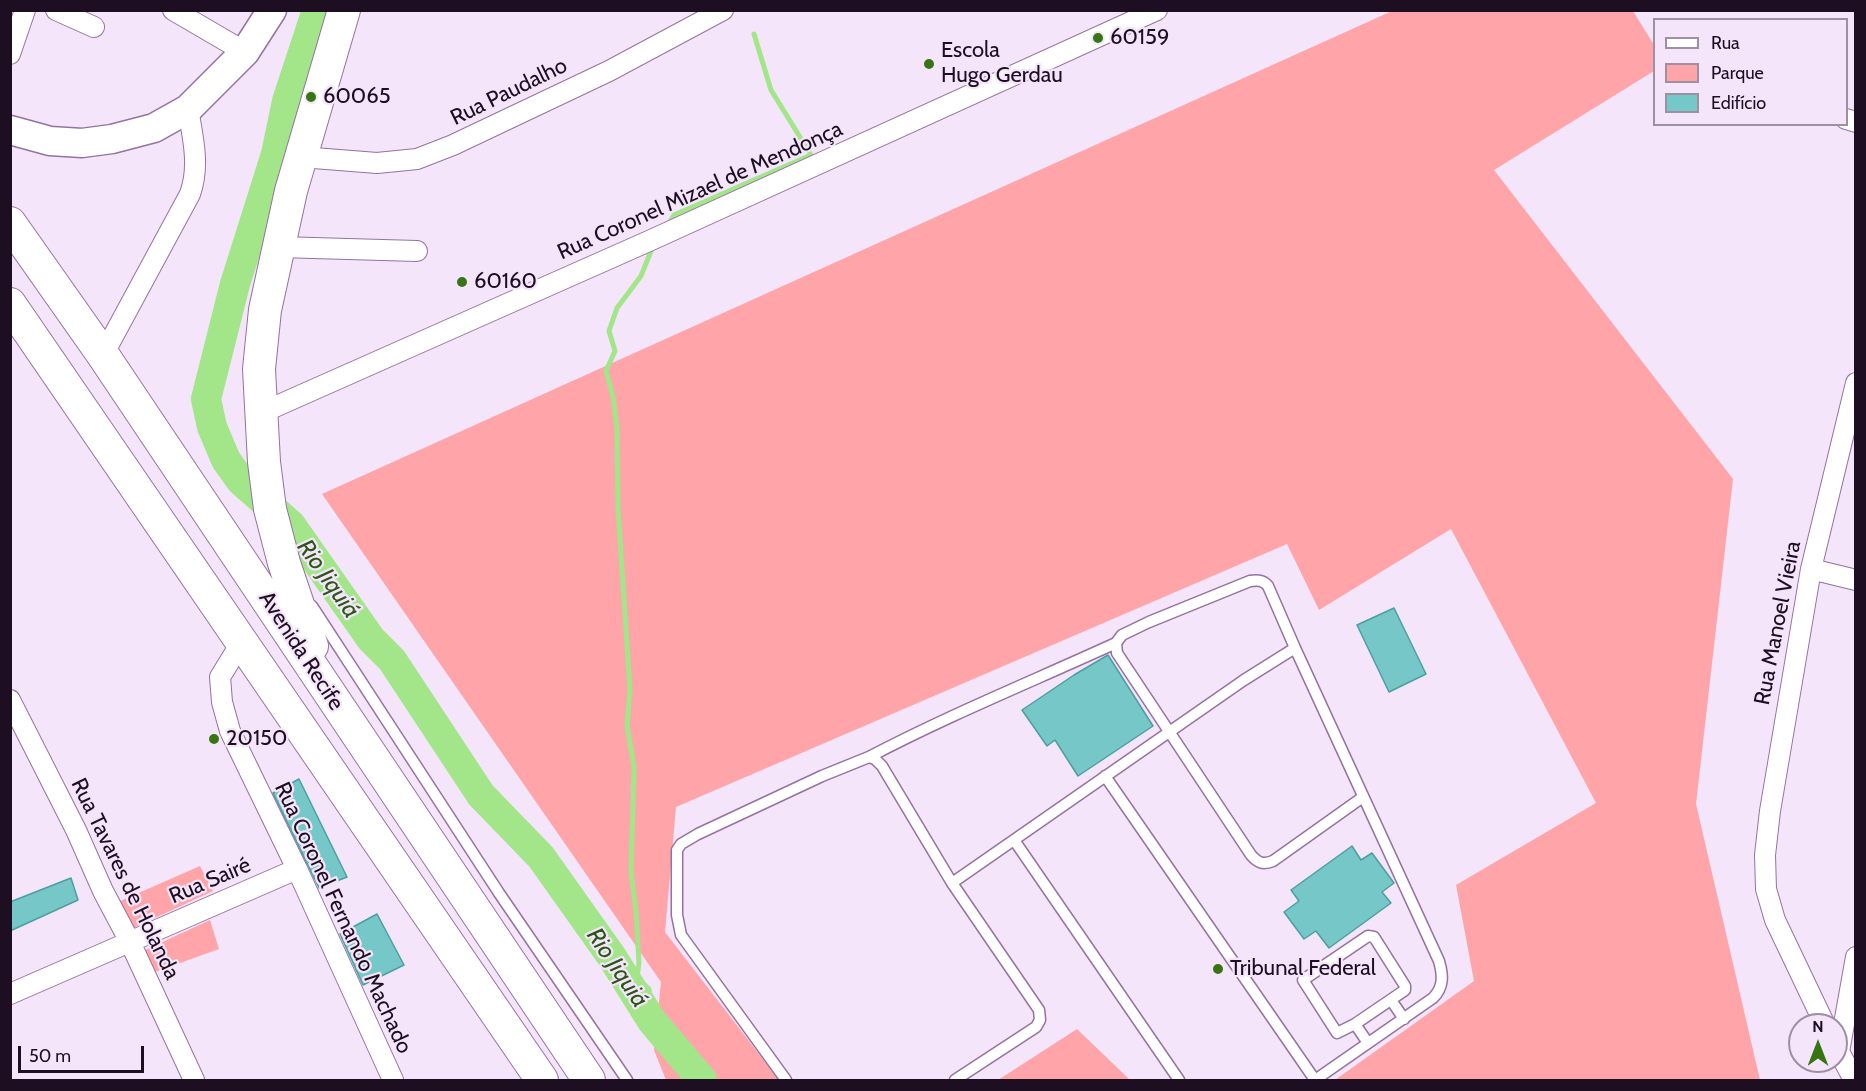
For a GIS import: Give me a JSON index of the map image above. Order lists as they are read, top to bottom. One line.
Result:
{"streets":{"main road":["Avenida Recife"],"street":["Rua Paudalho","Rua Coronel Mizael de Mendonça","Rua Manoel Vieira","Rua Tavares de Holanda","Rua Sairé","Rua Coronel Fernando Machado"]},"crossings":[["Avenida Recife","Rua Coronel Fernando Machado"],["Rua Tavares de Holanda","Rua Sairé"],["Rua Sairé","Rua Coronel Fernando Machado"]],"water":["Rio Jiquiá"],"places":["60159","Escola Hugo Gerdau","60065","60160","20150","Tribunal Federal"],"legend":["Rua","Parque","Edifício"],"scale_bar":"50 m","north":"top"}
